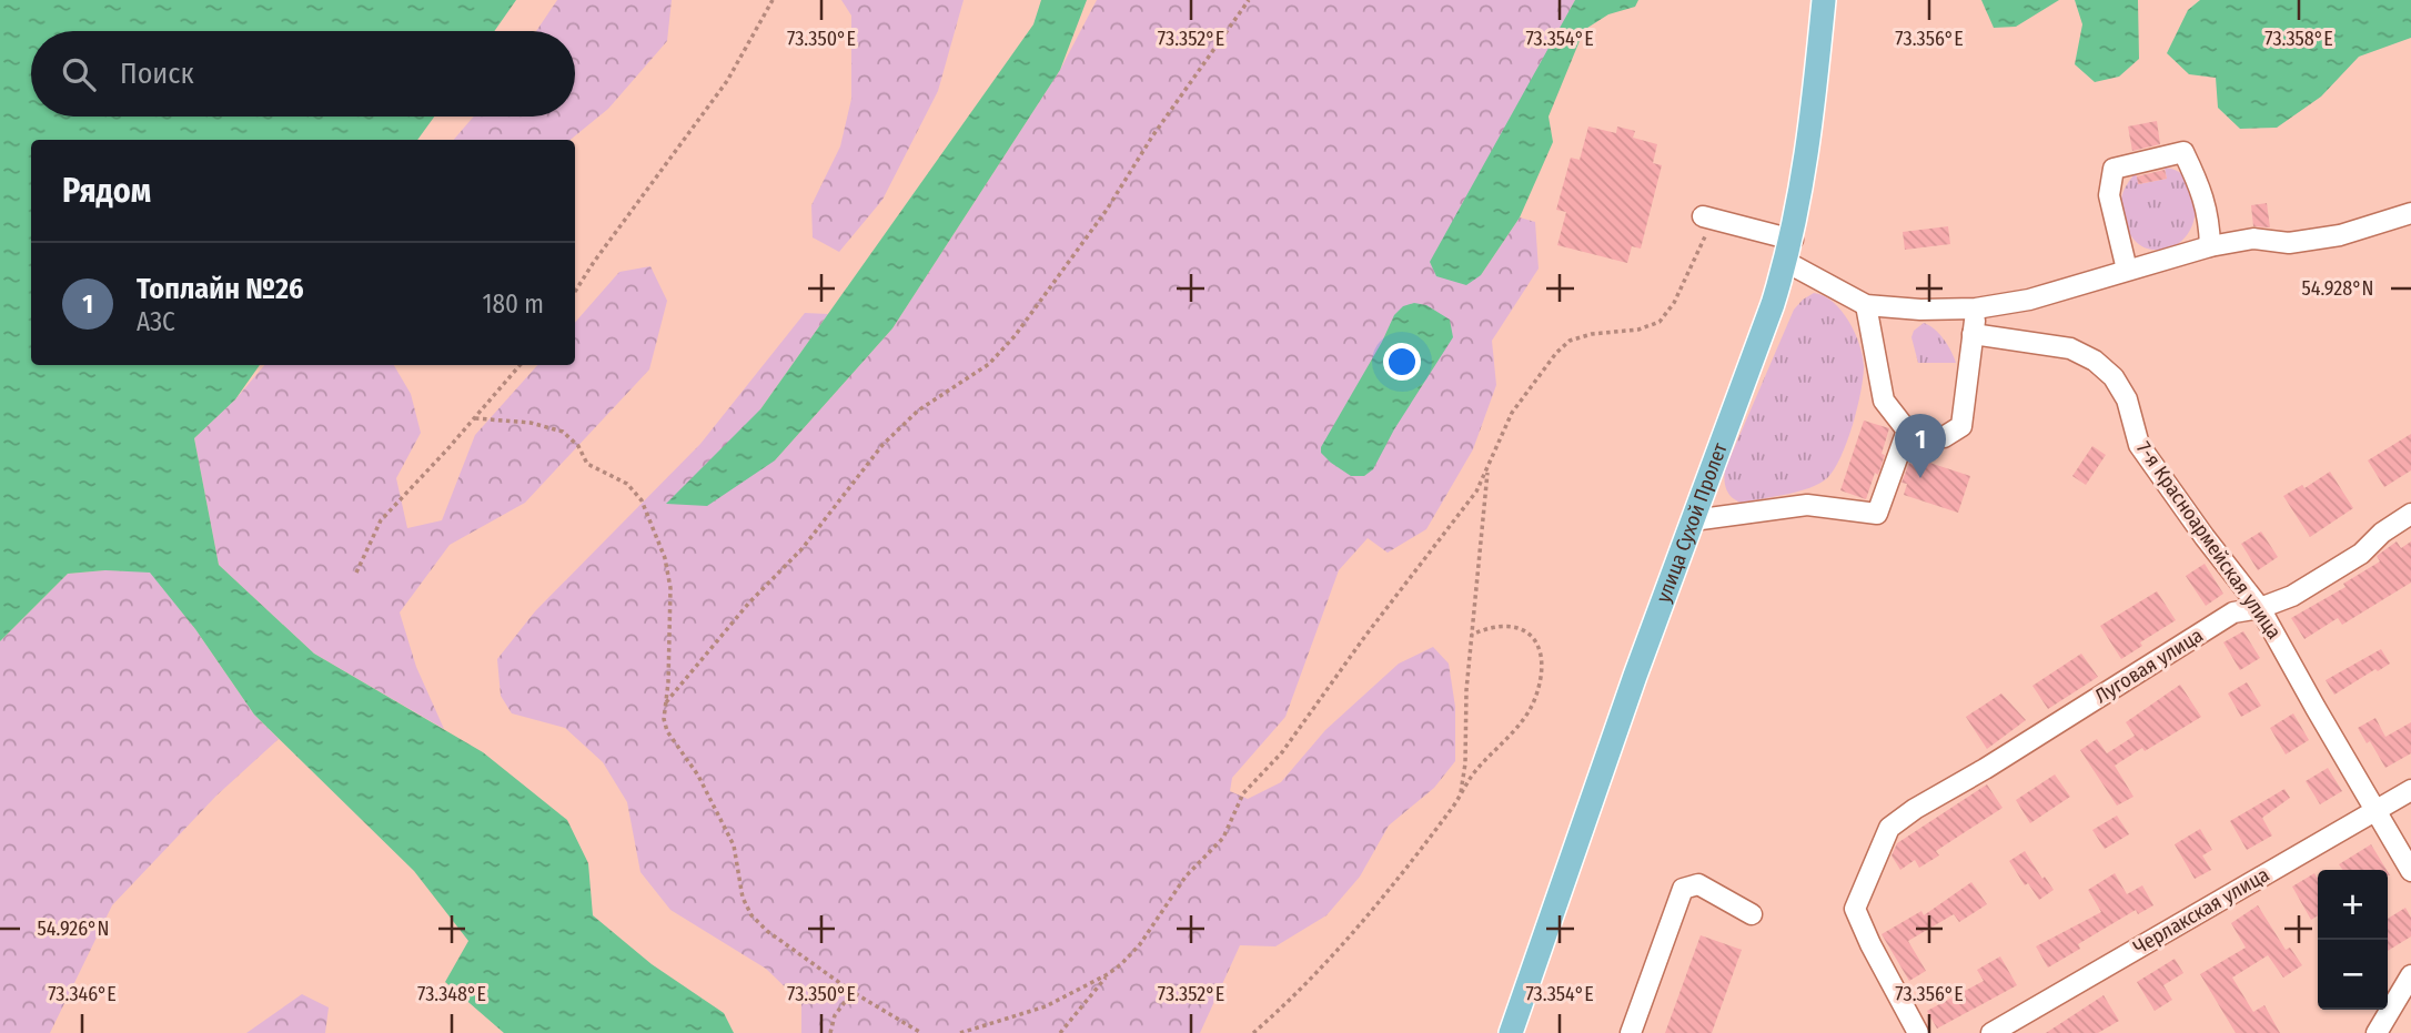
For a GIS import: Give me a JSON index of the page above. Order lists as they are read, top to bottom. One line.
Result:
{"streets":{"main road":["улица Сухой Пролет"],"street":["7-я Красноармейская улица","Луговая улица","Черлакская улица"]},"crossings":[["7-я Красноармейская улица","Луговая улица"],["7-я Красноармейская улица","Черлакская улица"]],"page":{"search":"Поиск","heading":"Рядом","list":[{"mark":"1","name":"Топлайн №26","note":"АЗС","value":"180 m"}],"pins":"1","map_buttons":["+","−"]},"coordinates":["73.350°E","73.352°E","73.354°E","73.356°E","73.358°E","54.928°N","54.926°N","73.346°E","73.348°E"]}
